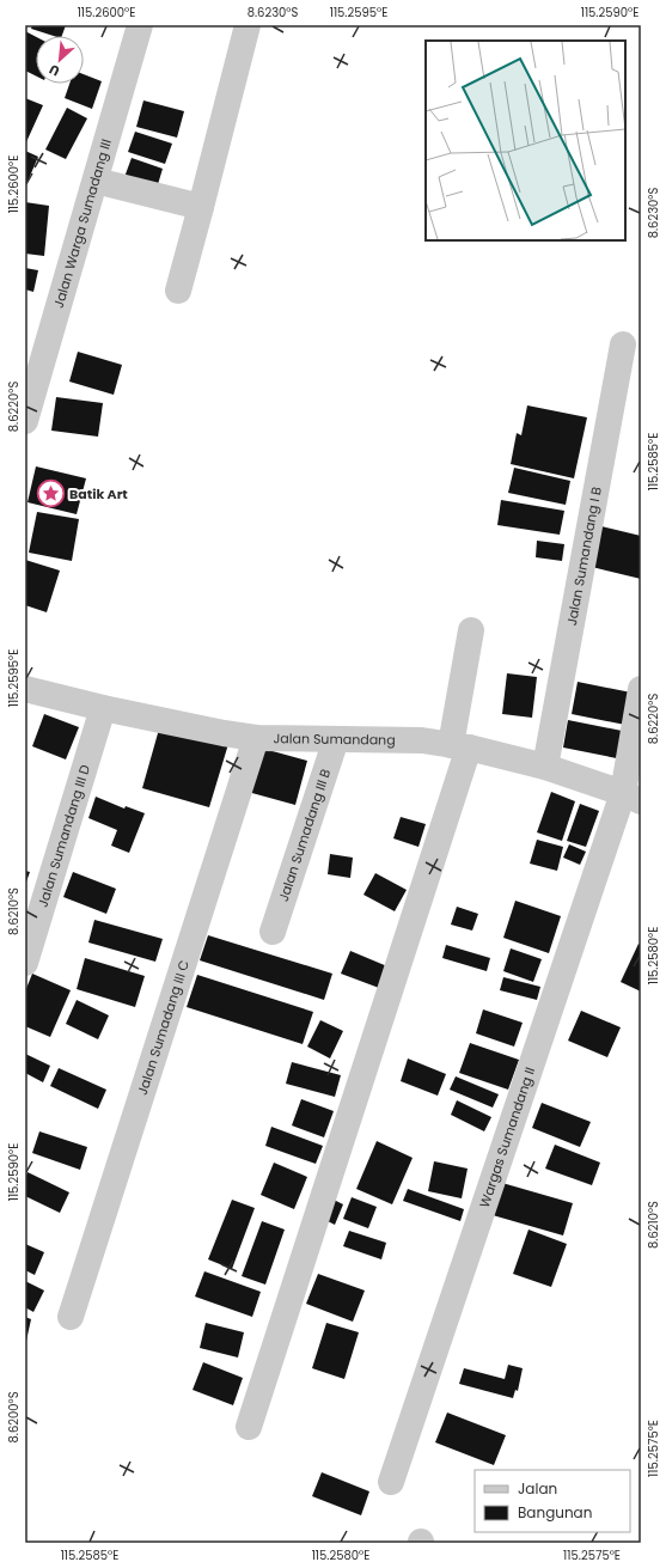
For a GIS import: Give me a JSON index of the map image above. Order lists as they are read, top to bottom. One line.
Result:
{"streets":{"street":["Jalan Warga Sumadang III","Jalan Sumandang I B","Jalan Sumandang","Jalan Sumadang III B","Jalan Sumandang III D","Jalan Sumadang III C","Wargas Sumandang II"]},"crossings":[["Jalan Sumandang I B","Jalan Sumandang"],["Jalan Sumandang","Jalan Sumadang III B"],["Jalan Sumandang","Jalan Sumandang III D"],["Jalan Sumandang","Jalan Sumadang III C"],["Jalan Sumandang","Wargas Sumandang II"]],"places":{"place":["Batik Art"]},"legend":["Jalan","Bangunan"],"north":"bottom left","coordinates":["115.2600°E","8.6230°S","115.2595°E","115.2590°E","8.6220°S","115.2585°E","8.6210°S","115.2580°E","8.6200°S","115.2575°E"]}
